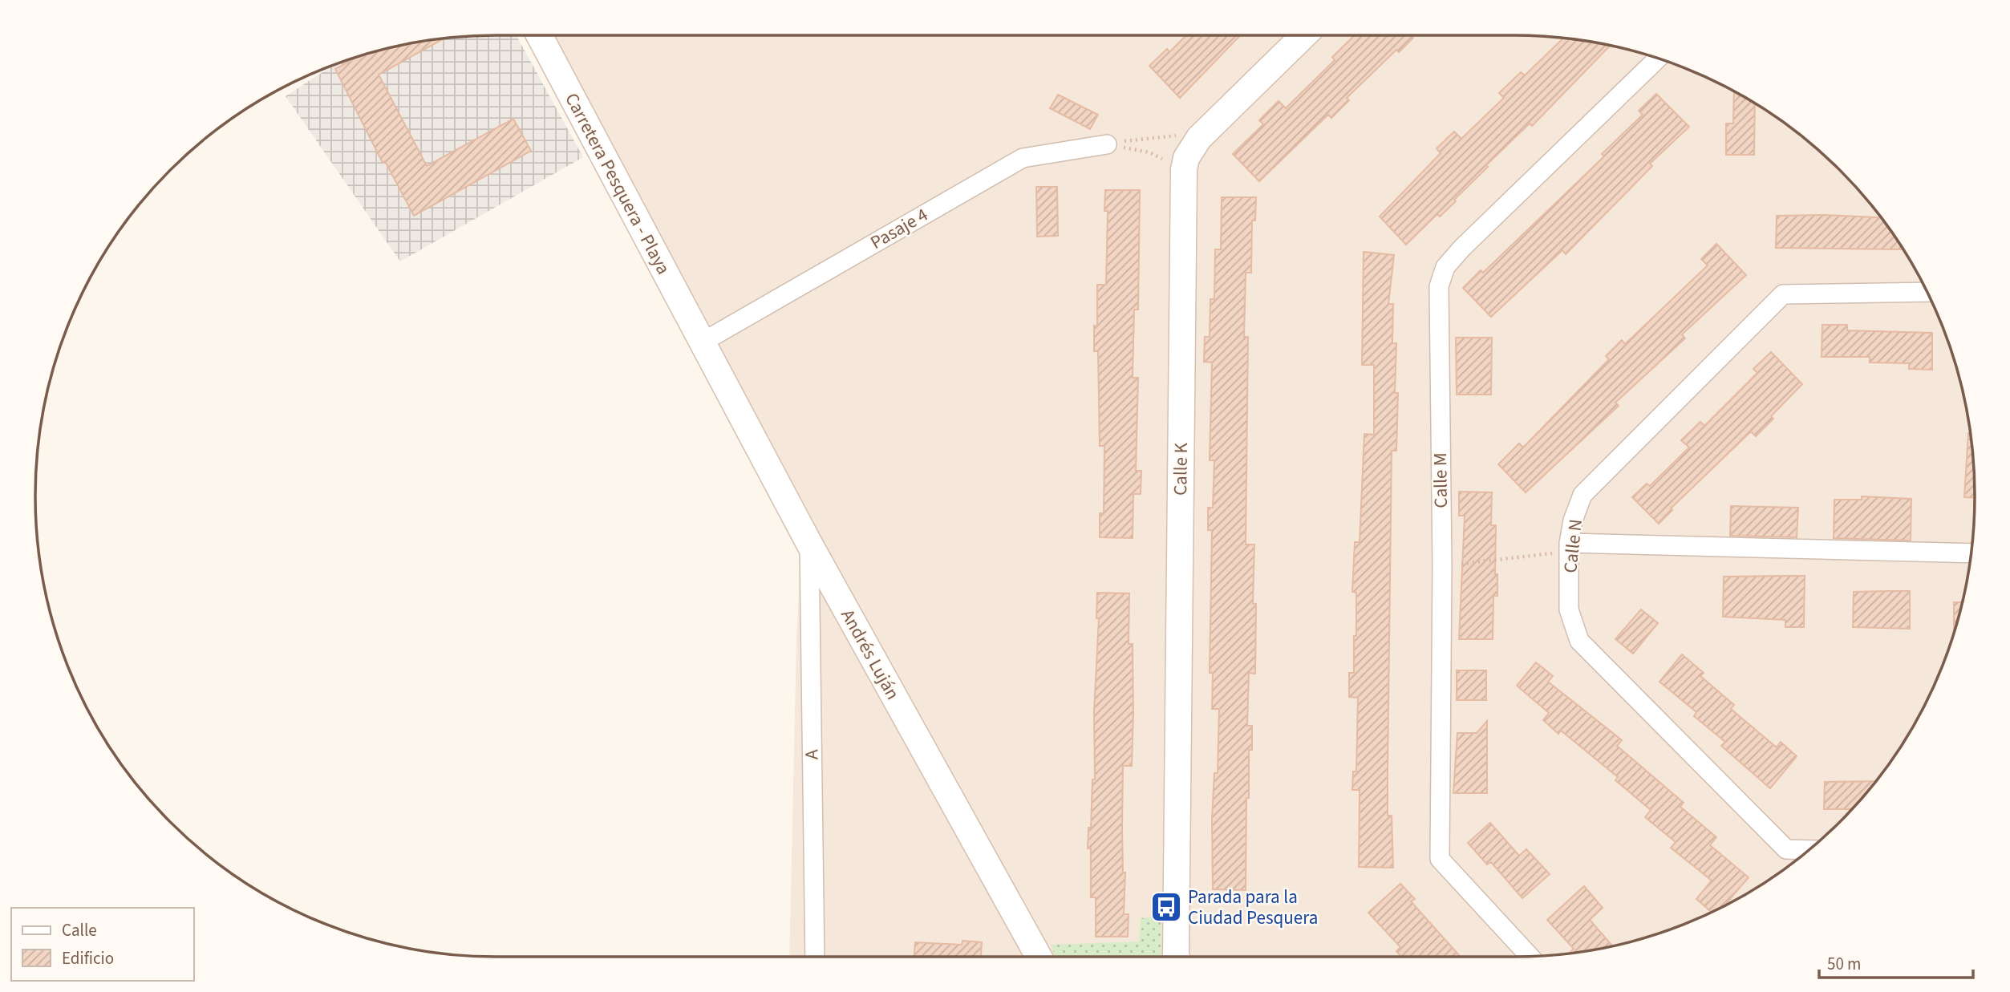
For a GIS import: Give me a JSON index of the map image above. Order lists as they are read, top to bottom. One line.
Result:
{"streets":{"street":["Carretera Pesquera - Playa","Pasaje 4","Calle K","Calle M","Calle N","Andrés Luján","A"]},"crossings":[["Carretera Pesquera - Playa","Pasaje 4"],["Carretera Pesquera - Playa","Andrés Luján"],["Pasaje 4","Andrés Luján"],["Andrés Luján","A"]],"places":{"bus stop":["Parada para la Ciudad Pesquera"]},"legend":["Calle","Edificio"],"scale_bar":"50 m"}
